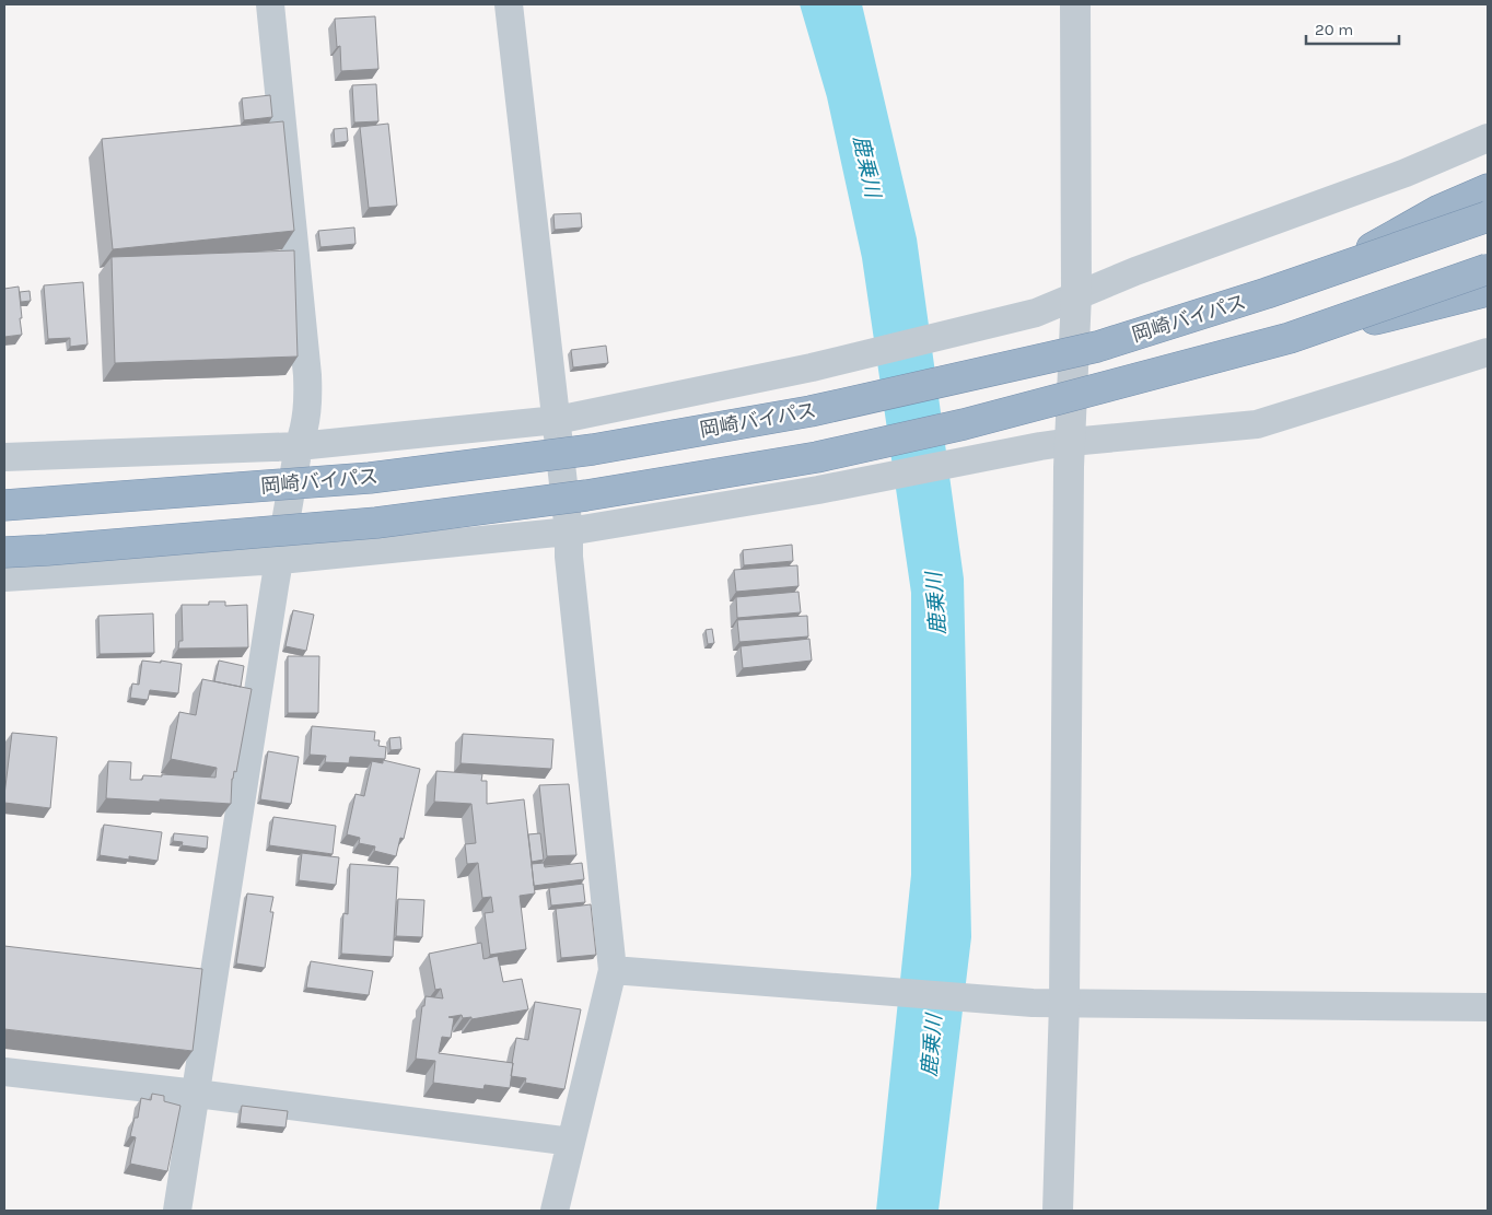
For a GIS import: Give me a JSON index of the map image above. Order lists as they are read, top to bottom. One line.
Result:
{"streets":{"highway":["岡崎バイパス"]},"water":["鹿乗川"],"scale_bar":"20 m"}
